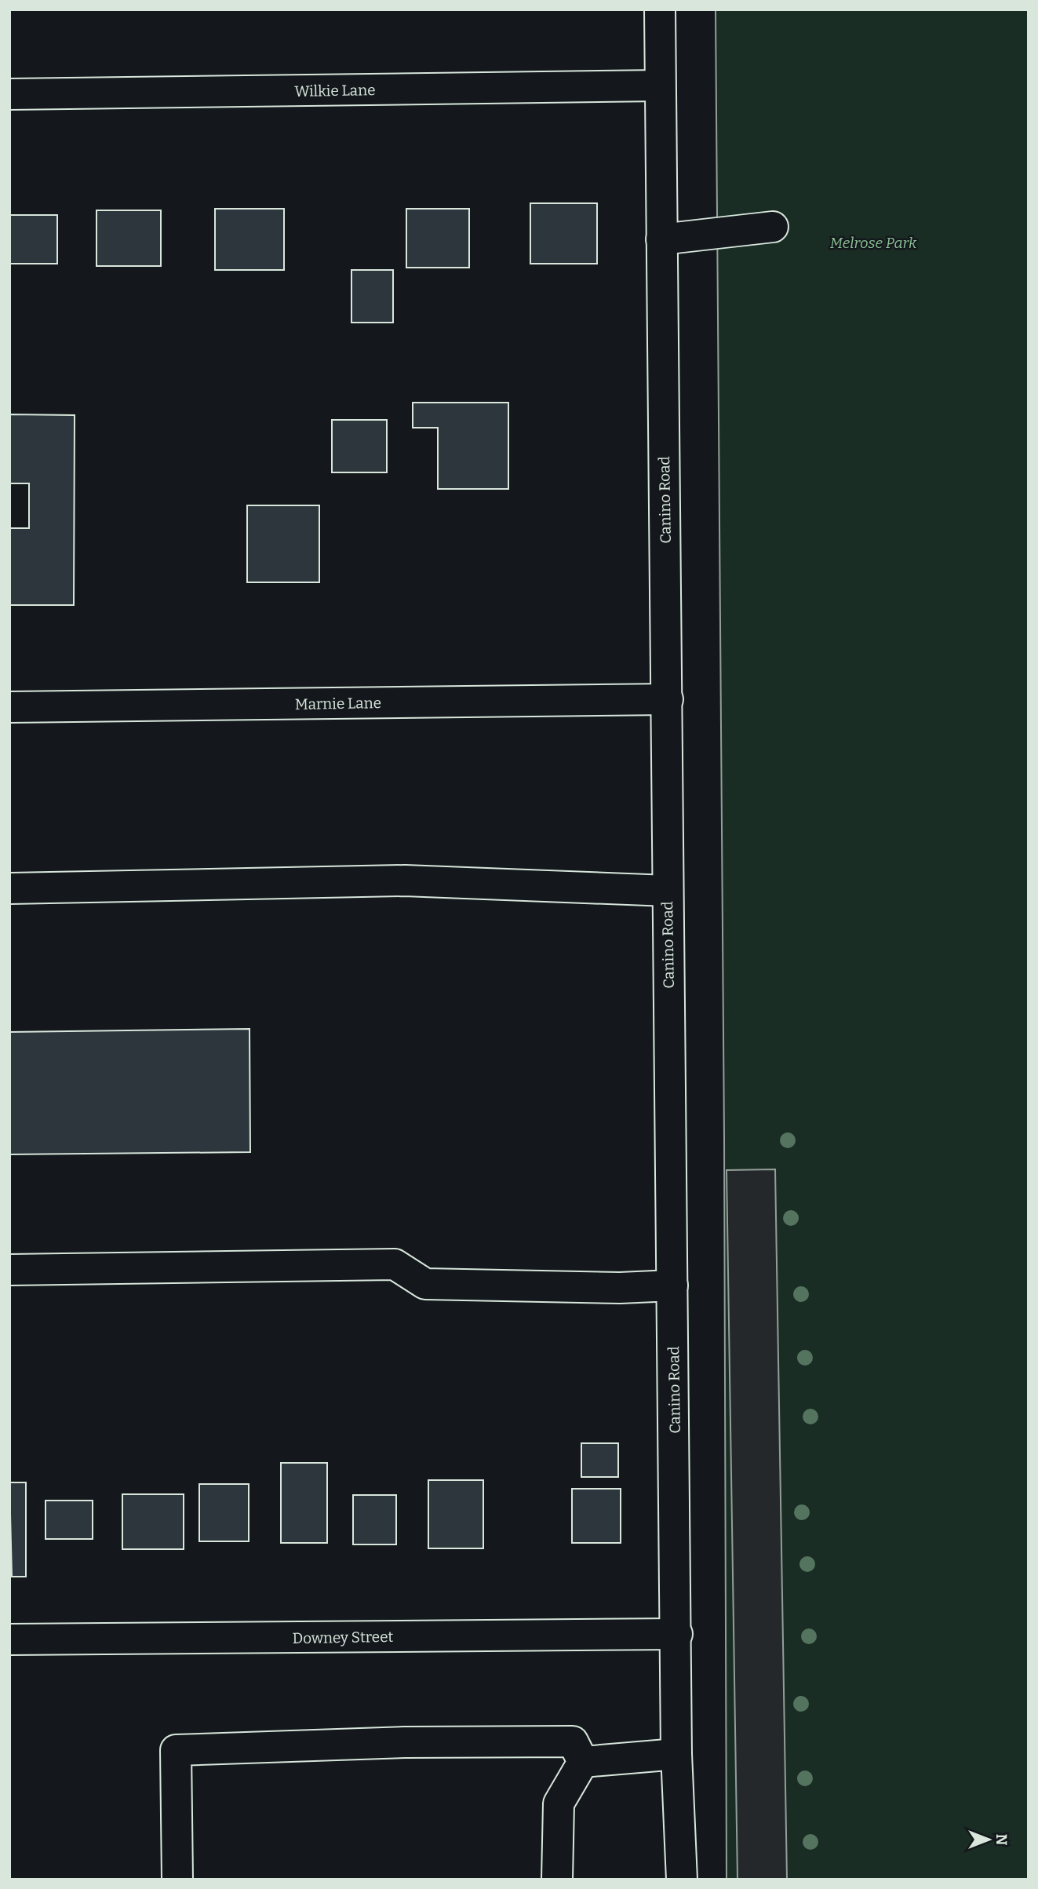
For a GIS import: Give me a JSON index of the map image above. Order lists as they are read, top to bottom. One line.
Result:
{"streets":{"street":["Wilkie Lane","Canino Road","Marnie Lane","Downey Street"]},"crossings":[["Wilkie Lane","Canino Road"],["Canino Road","Marnie Lane"],["Canino Road","Downey Street"]],"parks":["Melrose Park"],"north":"right"}
